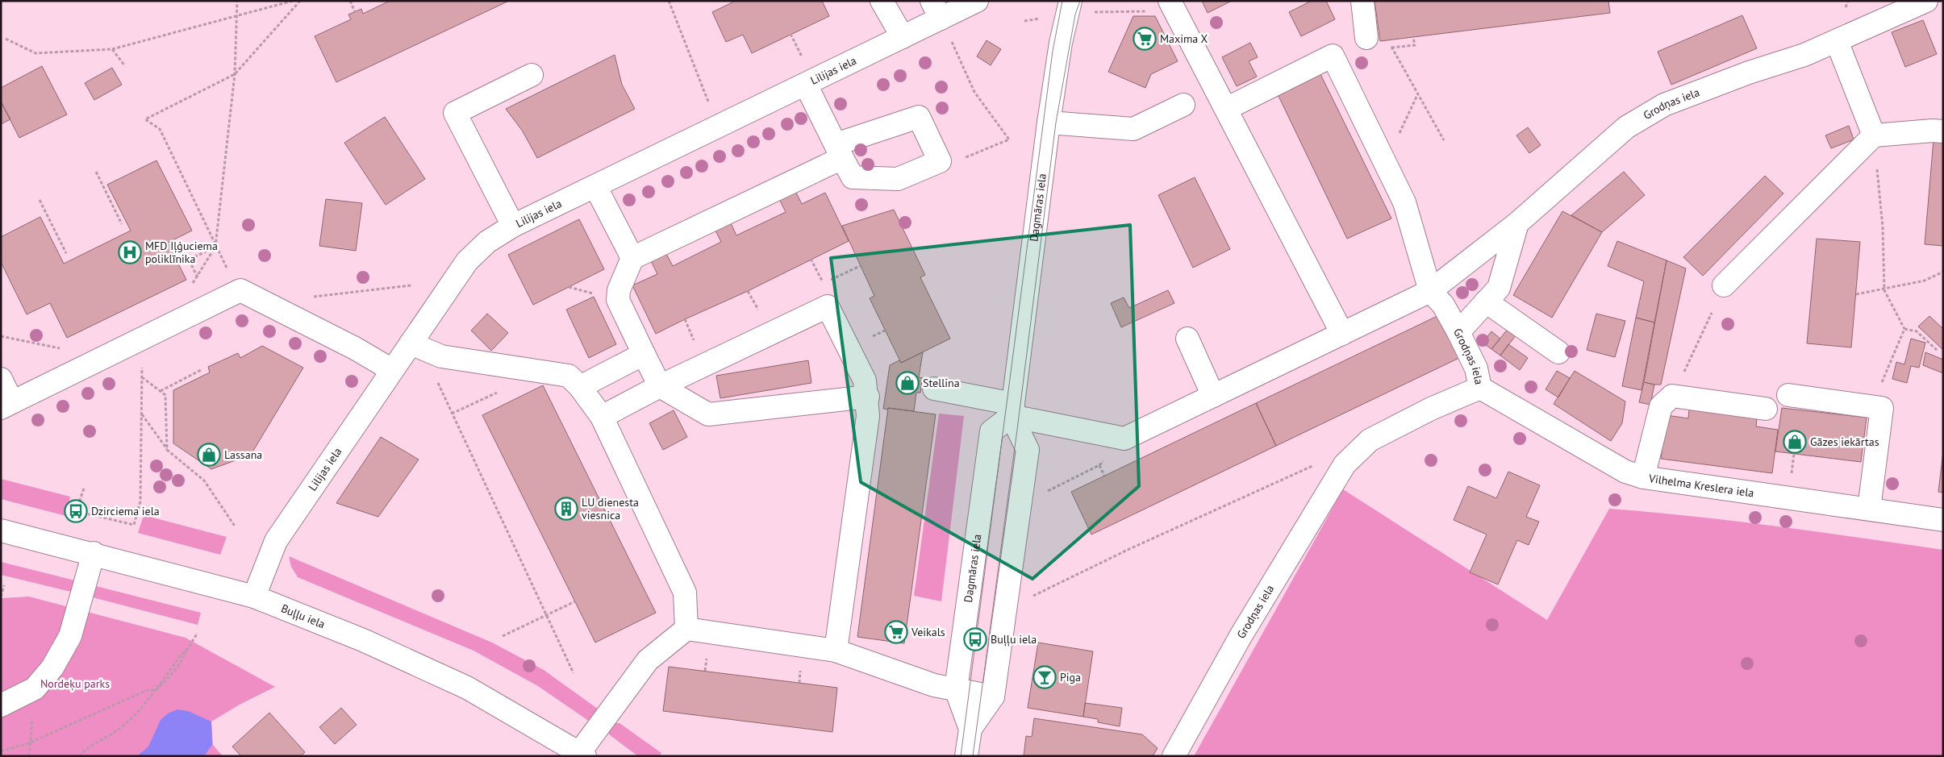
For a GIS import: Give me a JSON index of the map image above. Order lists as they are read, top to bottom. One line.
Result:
{"streets":{"street":["Lilijas iela","Grodņas iela","Dagmāras iela","Vilhelma Kreslera iela","Buļļu iela"]},"crossings":[["Lilijas iela","Buļļu iela"],["Grodņas iela","Vilhelma Kreslera iela"]],"parks":["Nordeķu parks"],"places":{"supermarket":["Maxima X","Veikals"],"hospital":["MFD Iļģuciema poliklīnika"],"shop":["Stellina","Gāzes iekārtas","Lassana"],"building":["LU dienesta viesnica"],"bus stop":["Dzirciema iela","Buļļu iela"],"bar":["Piga"]}}
